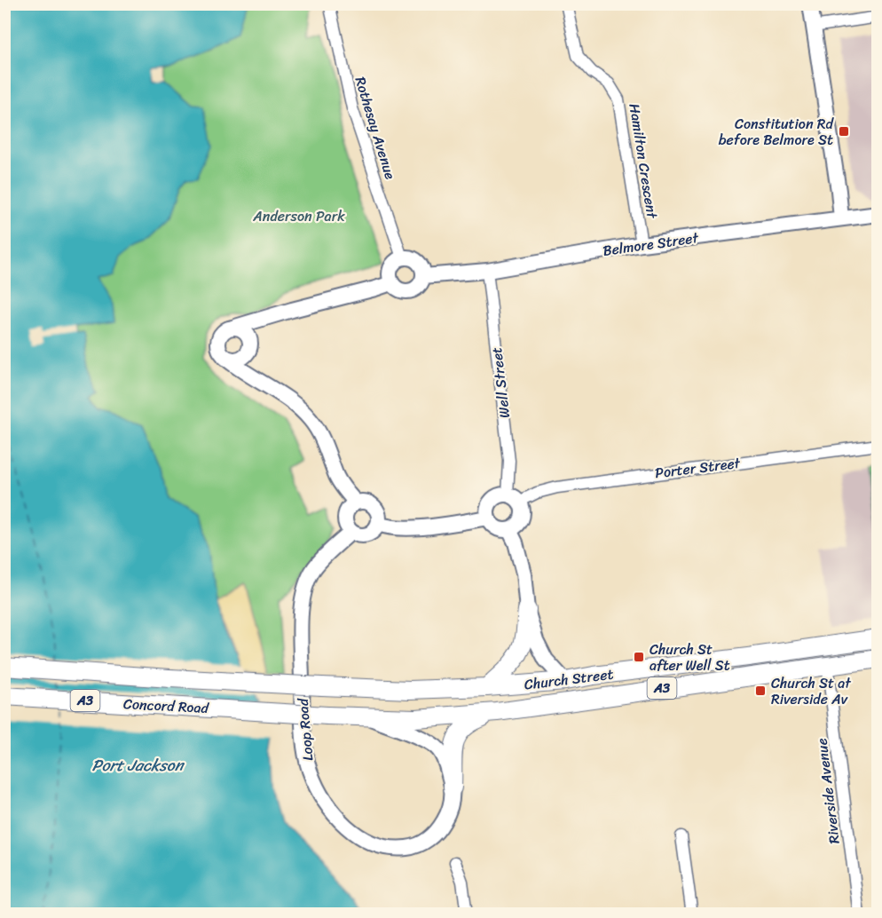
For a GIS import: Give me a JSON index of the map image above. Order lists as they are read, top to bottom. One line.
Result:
{"streets":{"highway":["Church Street","A3","Concord Road"],"main road":["Belmore Street","Loop Road"],"street":["Rothesay Avenue","Hamilton Crescent","Well Street","Porter Street","Riverside Avenue"]},"crossings":[["Rothesay Avenue","Belmore Street"],["Hamilton Crescent","Belmore Street"],["Belmore Street","Well Street"],["Well Street","Porter Street"],["Church Street","Concord Road"],["Church Street","Loop Road"],["Church Street","Riverside Avenue"]],"water":["Port Jackson"],"parks":["Anderson Park"],"places":{"transit":["Constitution Rd before Belmore St","Church St after Well St","Church St at Riverside Av"]}}
